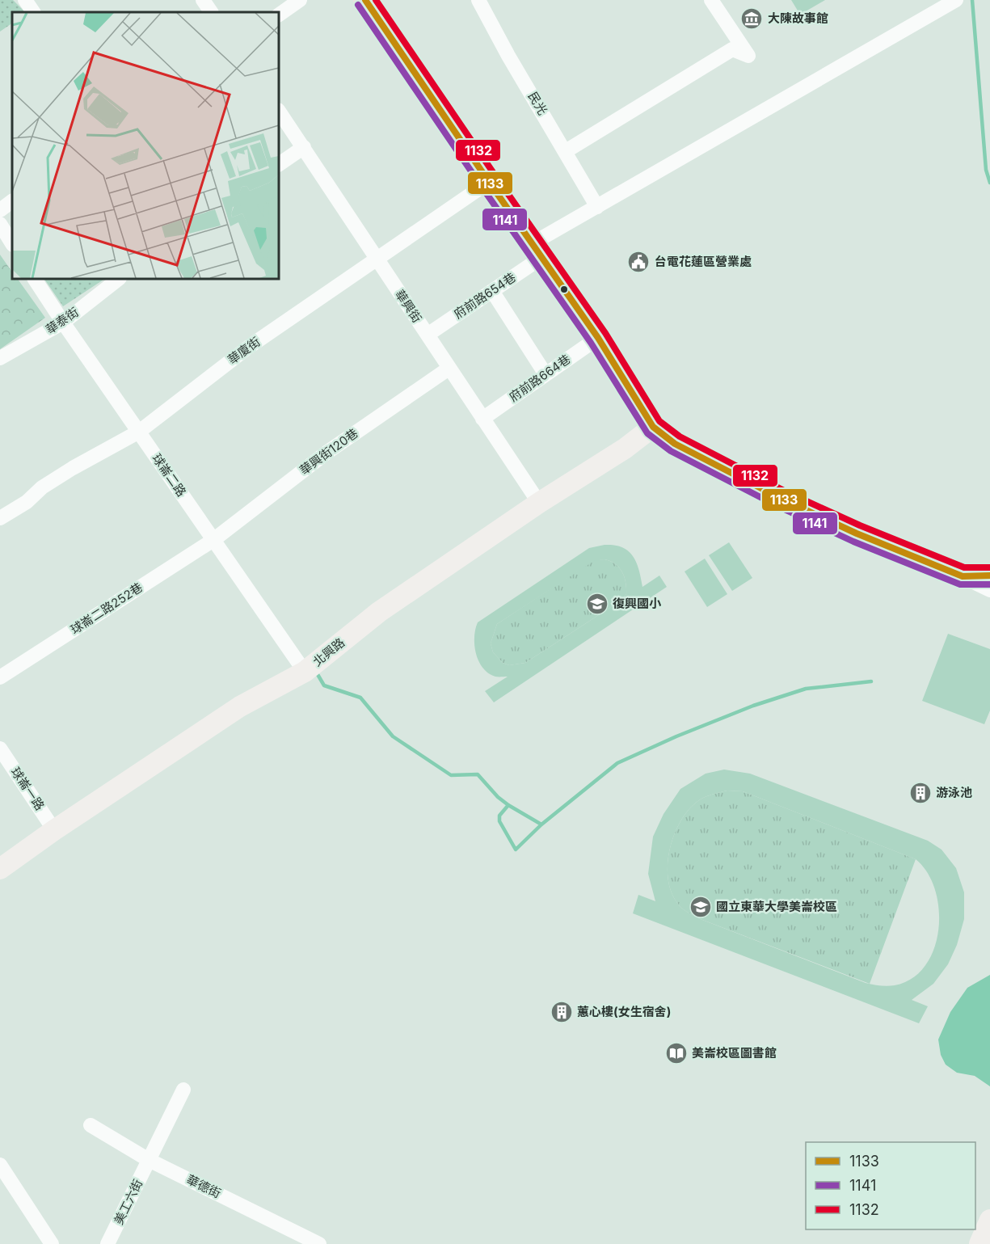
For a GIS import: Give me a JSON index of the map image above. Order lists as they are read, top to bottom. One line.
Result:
{"streets":{"street":["民光","府前路654巷","華興街","華泰街","華廈街","府前路664巷","華興街120巷","球崙二路","球崙二路252巷","北興路","球崙一路","華德街","美工六街"]},"crossings":[["民光","府前路654巷"],["府前路654巷","華興街"],["華興街","華廈街"],["華興街","府前路664巷"],["華興街","華興街120巷"],["華興街","北興路"],["華泰街","球崙二路"],["華廈街","球崙二路"],["華興街120巷","球崙二路"],["華興街120巷","球崙二路252巷"],["球崙二路","球崙二路252巷"],["球崙二路","北興路"],["北興路","球崙一路"],["華德街","美工六街"]],"places":{"museum":["大陳故事館"],"public building":["台電花蓮區營業處"],"school or university":["復興國小","國立東華大學美崙校區"],"building":["游泳池","蕙心樓(女生宿舍)"],"library":["美崙校區圖書館"]},"lines":["transit line 1133","transit line 1132","transit line 1141"],"legend":["1133","1141","1132"]}
